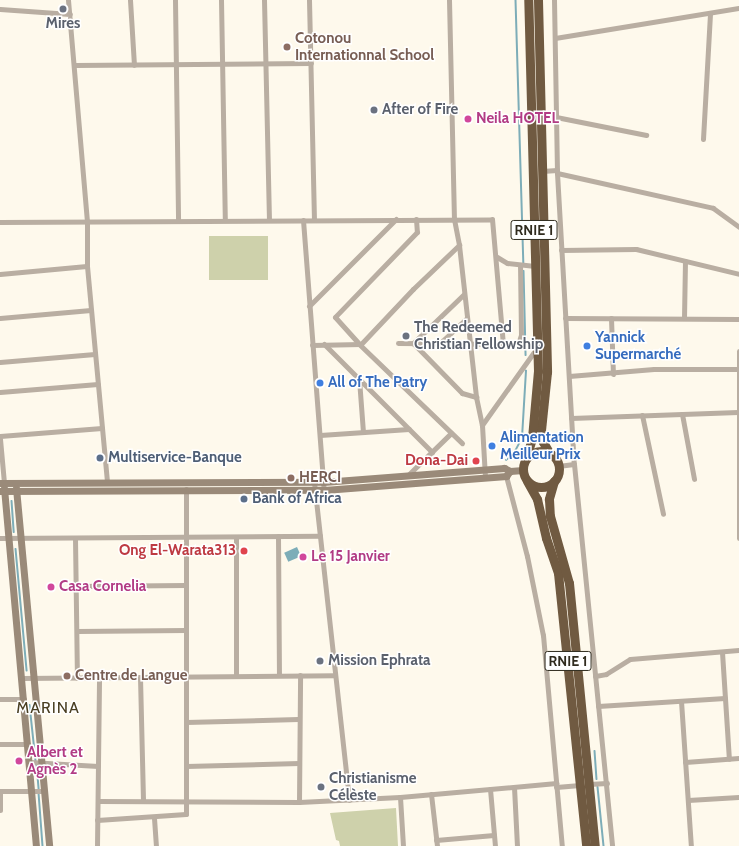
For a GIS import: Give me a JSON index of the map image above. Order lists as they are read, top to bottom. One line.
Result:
{"streets":{"highway":["RNIE 1"]},"districts":["MARINA"],"places":["Mires","Cotonou Internationnal School","After of Fire","Neila HOTEL","The Redeemed Christian Fellowship","Yannick Supermarché","All of The Patry","Alimentation Meilleur Prix","Multiservice-Banque","Dona-Dai","HERCI","Bank of Africa","Ong El-Warata313","Le 15 Janvier","Casa Cornelia","Mission Ephrata","Centre de Langue","Albert et Agnès 2","Christianisme Célèste"]}
